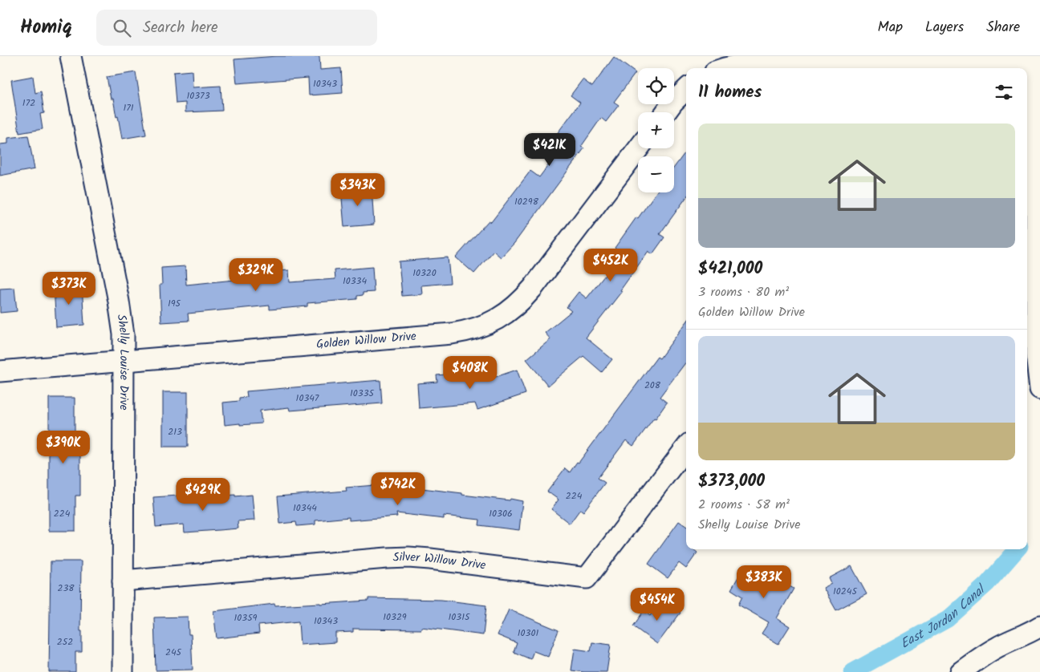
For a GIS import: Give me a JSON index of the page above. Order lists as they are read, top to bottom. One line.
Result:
{"streets":{"street":["Golden Willow Drive","Shelly Louise Drive","Silver Willow Drive"]},"crossings":[["Golden Willow Drive","Shelly Louise Drive"],["Shelly Louise Drive","Silver Willow Drive"]],"water":["East Jordan Canal"],"house_numbers":["10343","10373","172","171","10298","10320","10334","195","208","10335","10347","213","224","10344","224","10306","238","10245","10329","10315","10359","10343","10301","252","245"],"page":{"header":"Homiq","search":"Search here","nav":["Map","Layers","Share"],"map_buttons":["+","−"],"heading":"11 homes","list":[{"name":"$421,000","note":"3 rooms · 80 m² · Golden Willow Drive"},{"name":"$373,000","note":"2 rooms · 58 m² · Shelly Louise Drive"}],"price":["$421K","$343K","$452K","$329K","$373K","$408K","$390K","$742K","$429K","$383K","$454K"]}}
